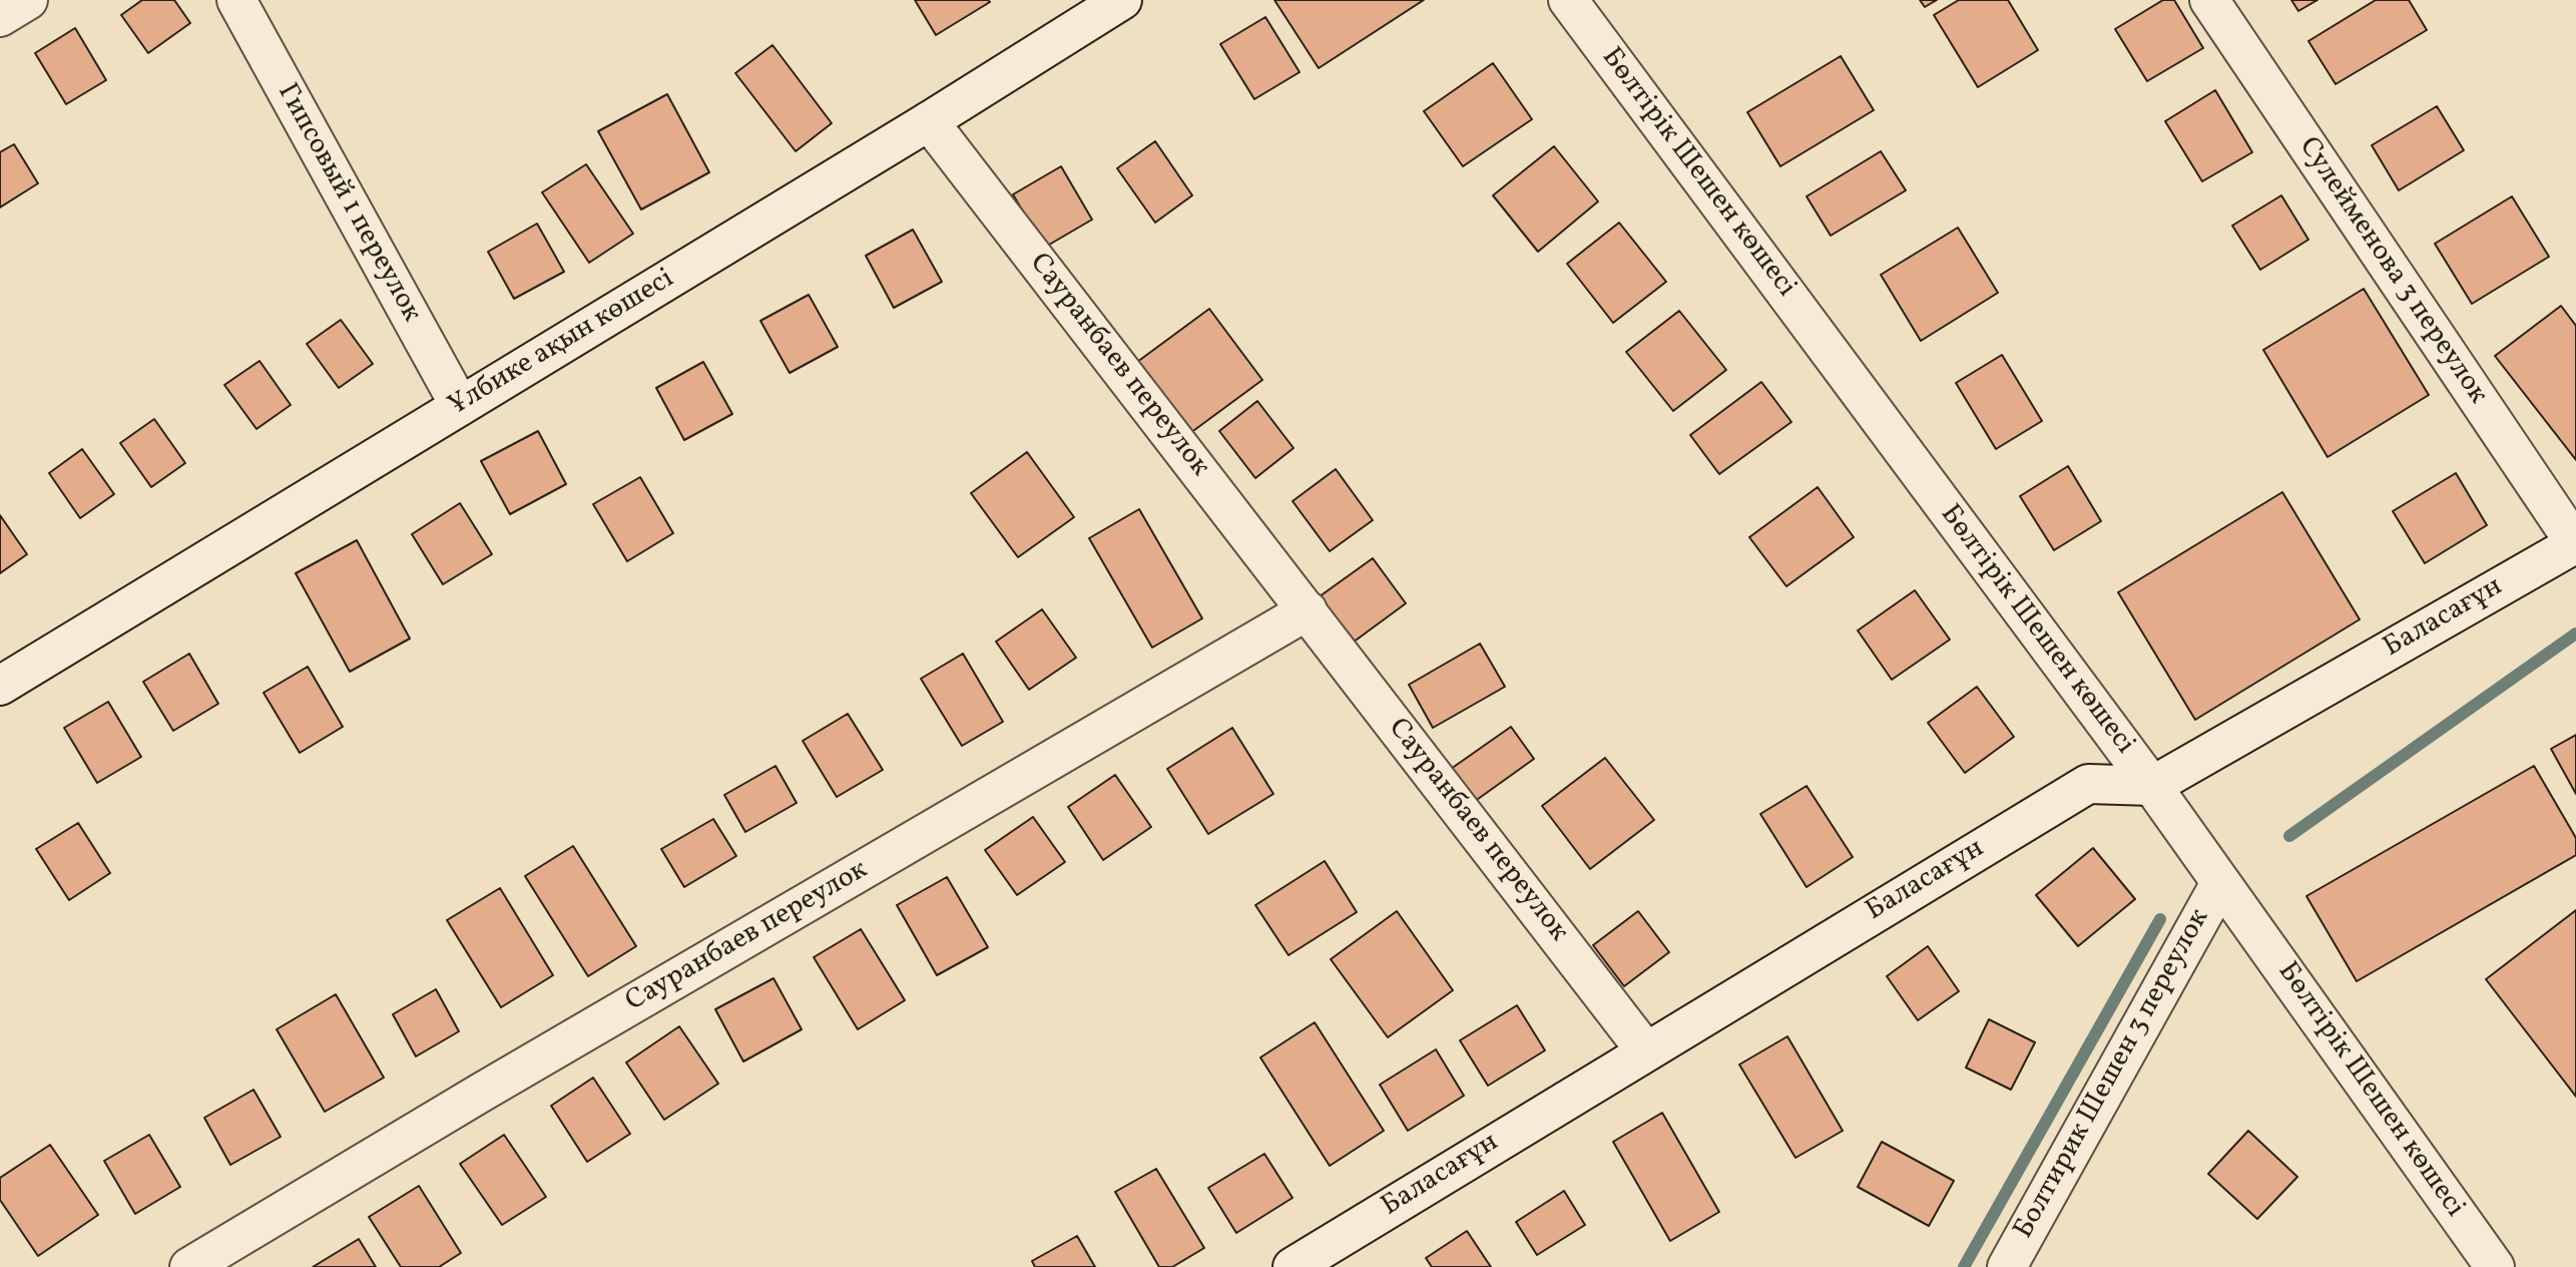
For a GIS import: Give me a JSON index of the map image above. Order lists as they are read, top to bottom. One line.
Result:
{"streets":{"street":["Бөлтірік Шешен көшесі","Гипсовый 1 переулок","Сулейменова 3 переулок","Ұлбике ақын көшесі","Сауранбаев переулок","Баласағұн","Болтирик Шешен 3 переулок"]},"crossings":[["Бөлтірік Шешен көшесі","Баласағұн"],["Бөлтірік Шешен көшесі","Болтирик Шешен 3 переулок"],["Гипсовый 1 переулок","Ұлбике ақын көшесі"],["Сулейменова 3 переулок","Баласағұн"],["Ұлбике ақын көшесі","Сауранбаев переулок"],["Сауранбаев переулок","Баласағұн"]]}
